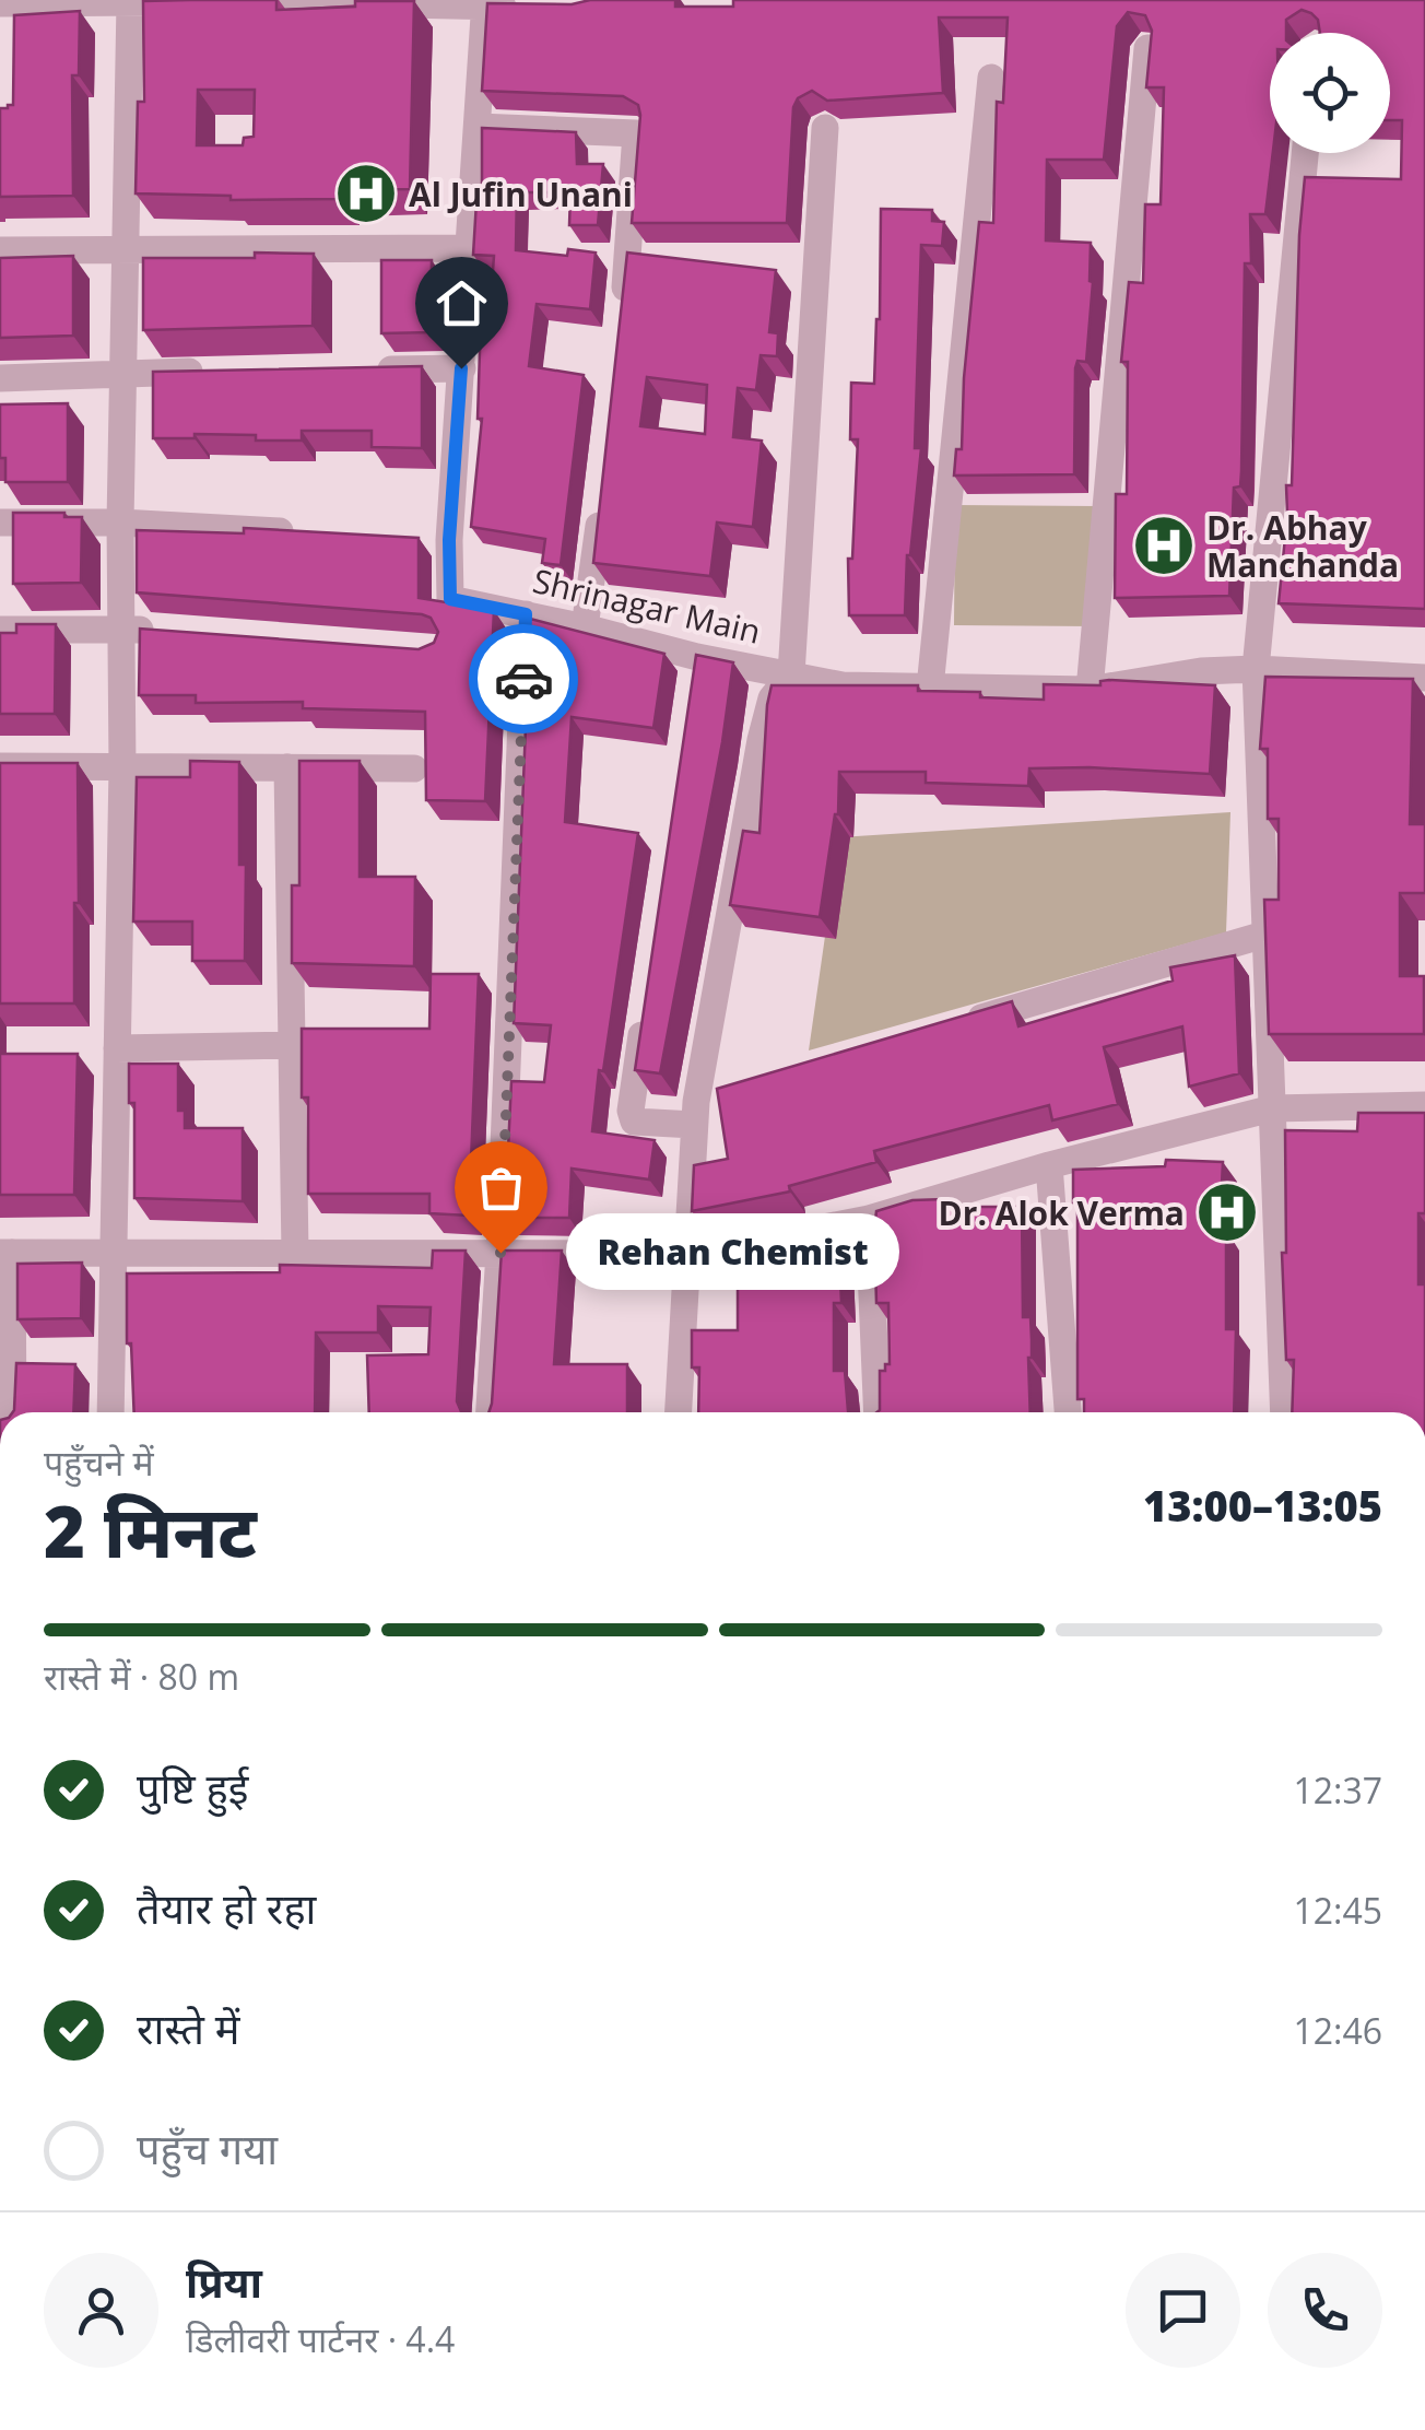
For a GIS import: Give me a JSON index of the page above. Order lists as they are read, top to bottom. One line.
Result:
{"streets":{"street":["Shrinagar Main"]},"places":{"hospital":["Al Jufin Unani","Dr. Abhay Manchanda","Dr. Alok Verma"],"other":["Rehan Chemist"]},"page":{"bubble":"Rehan Chemist","heading":["2 मिनट","पहुँचने में","13:00–13:05"],"panel":["प्रिया","डिलीवरी पार्टनर · 4.4"],"bar":"रास्ते में · 80 m","list":[["पुष्टि हुई","12:37"],["तैयार हो रहा","12:45"],["रास्ते में","12:46"],"पहुँच गया"]}}
